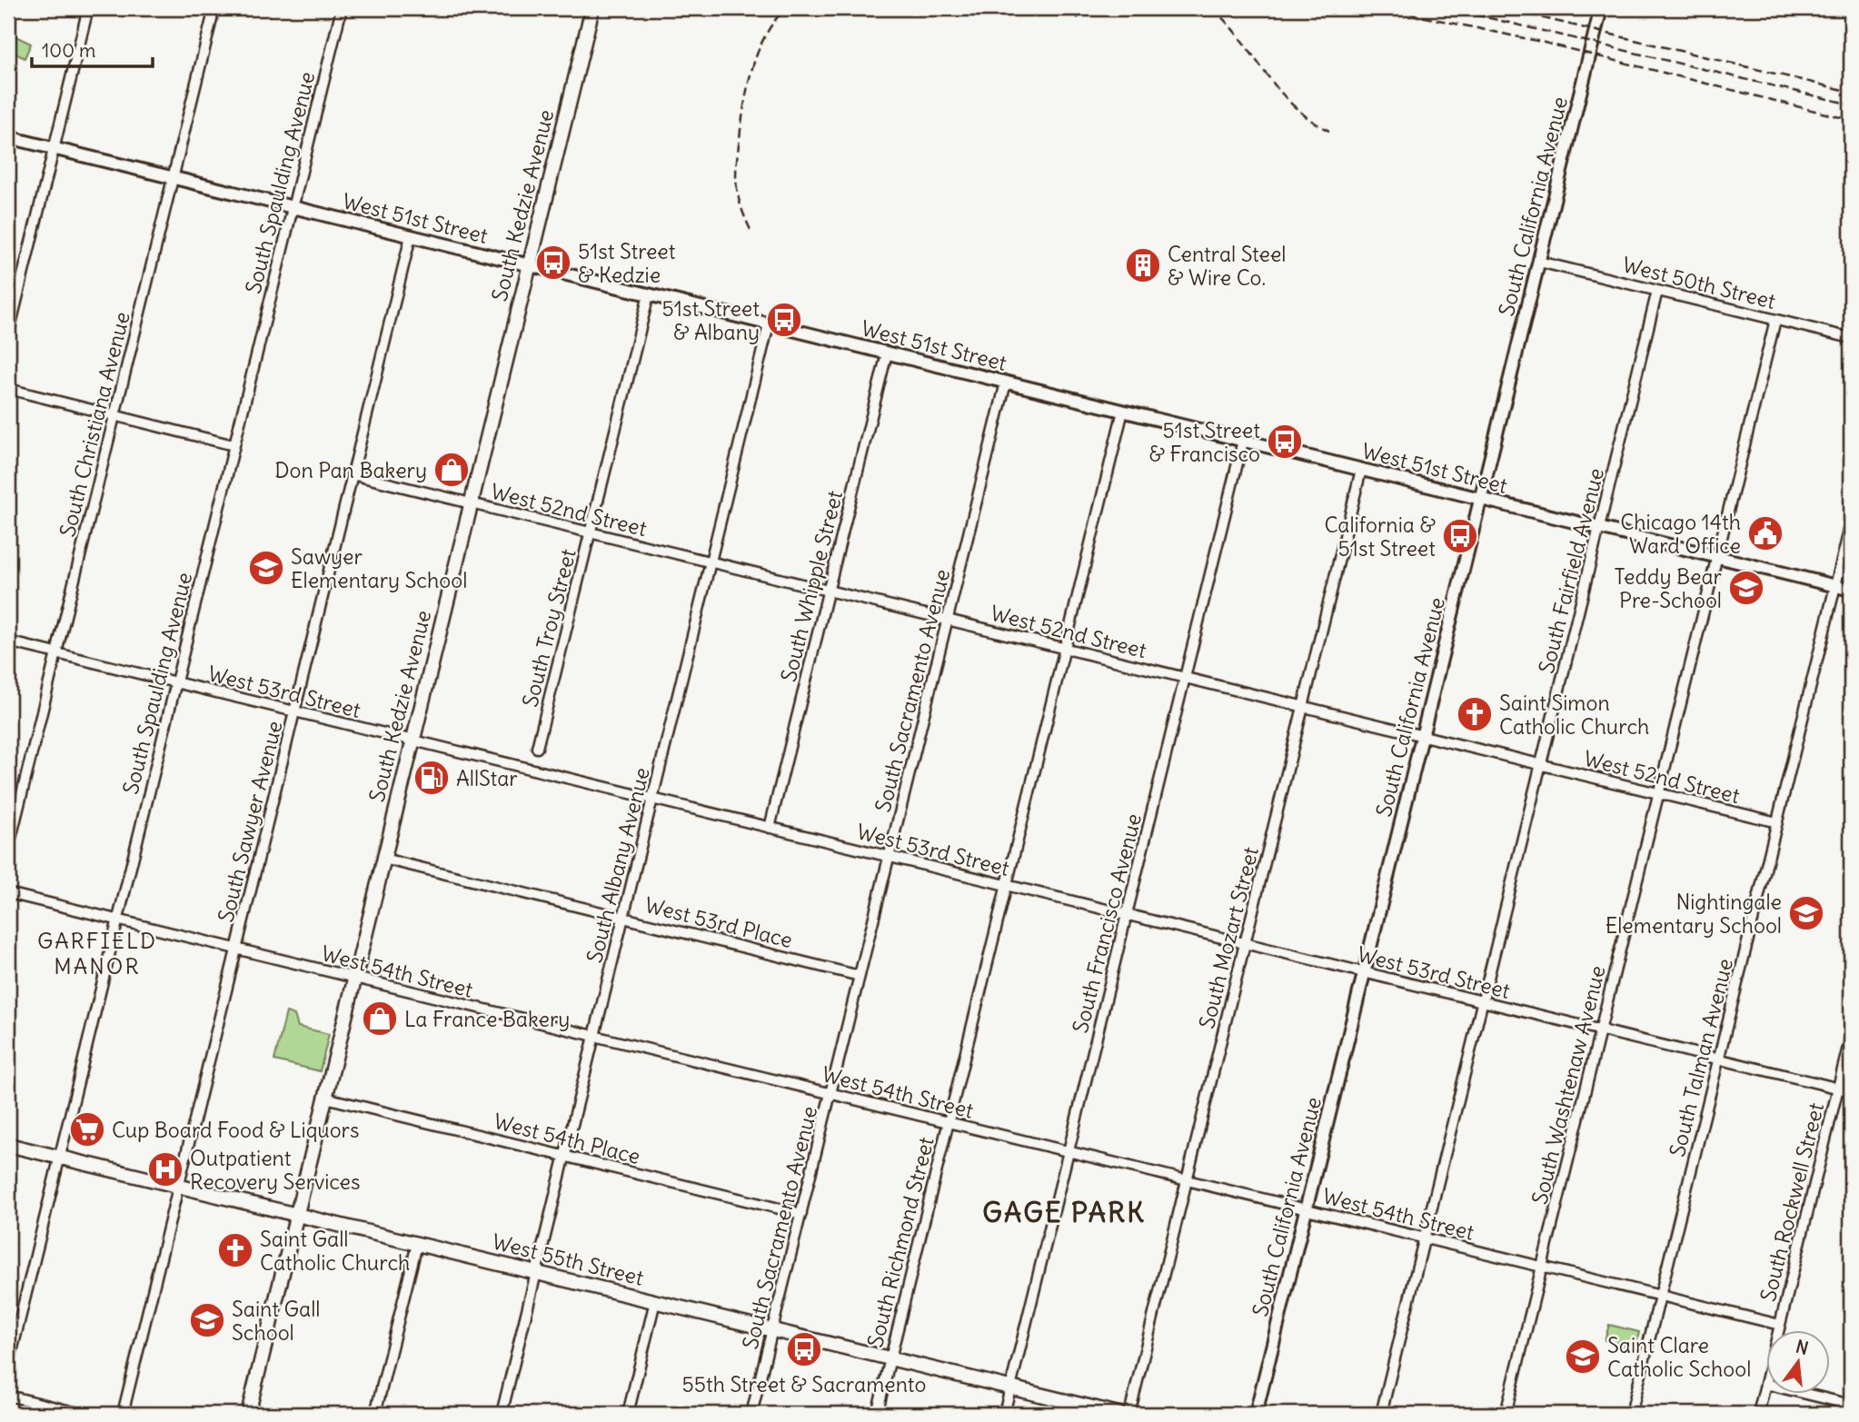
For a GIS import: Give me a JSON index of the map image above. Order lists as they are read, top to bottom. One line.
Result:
{"streets":{"main road":["South Kedzie Avenue","West 55th Street"],"street":["South Spaulding Avenue","South California Avenue","West 51st Street","West 50th Street","South Christiana Avenue","West 52nd Street","South Fairfield Avenue","South Whipple Street","South Troy Street","South Sacramento Avenue","West 53rd Street","South Sawyer Avenue","South Albany Avenue","West 53rd Place","South Francisco Avenue","South Mozart Street","West 54th Street","South Talman Avenue","South Washtenaw Avenue","West 54th Place","South Rockwell Street","South Richmond Street"]},"crossings":[["South Spaulding Avenue","West 51st Street"],["South Spaulding Avenue","West 53rd Street"],["South Spaulding Avenue","West 54th Street"],["South Spaulding Avenue","West 55th Street"],["South Kedzie Avenue","West 51st Street"],["South Kedzie Avenue","West 52nd Street"],["South Kedzie Avenue","West 53rd Street"],["South Kedzie Avenue","West 53rd Place"],["South Kedzie Avenue","West 54th Street"],["South Kedzie Avenue","West 54th Place"],["South Kedzie Avenue","West 55th Street"],["South California Avenue","West 51st Street"],["South California Avenue","West 50th Street"],["South California Avenue","West 52nd Street"],["South California Avenue","West 53rd Street"],["South California Avenue","West 54th Street"],["West 51st Street","South Christiana Avenue"],["West 51st Street","South Fairfield Avenue"],["West 51st Street","South Whipple Street"],["West 51st Street","South Troy Street"],["West 51st Street","South Sacramento Avenue"],["West 51st Street","South Sawyer Avenue"],["West 51st Street","South Albany Avenue"],["West 51st Street","South Francisco Avenue"],["West 51st Street","South Mozart Street"],["West 51st Street","South Talman Avenue"],["West 51st Street","South Washtenaw Avenue"],["West 51st Street","South Richmond Street"],["West 50th Street","South Fairfield Avenue"],["West 50th Street","South Washtenaw Avenue"],["South Christiana Avenue","West 53rd Street"],["West 52nd Street","South Fairfield Avenue"],["West 52nd Street","South Whipple Street"],["West 52nd Street","South Troy Street"],["West 52nd Street","South Sacramento Avenue"],["West 52nd Street","South Sawyer Avenue"],["West 52nd Street","South Albany Avenue"],["West 52nd Street","South Francisco Avenue"],["West 52nd Street","South Mozart Street"],["West 52nd Street","South Talman Avenue"],["West 52nd Street","South Washtenaw Avenue"],["West 52nd Street","South Richmond Street"],["South Fairfield Avenue","West 53rd Street"],["South Fairfield Avenue","West 54th Street"],["South Whipple Street","West 53rd Street"],["South Sacramento Avenue","West 53rd Street"],["South Sacramento Avenue","West 53rd Place"],["South Sacramento Avenue","West 54th Street"],["South Sacramento Avenue","West 54th Place"],["South Sacramento Avenue","West 55th Street"],["West 53rd Street","South Sawyer Avenue"],["West 53rd Street","South Albany Avenue"],["West 53rd Street","South Francisco Avenue"],["West 53rd Street","South Mozart Street"],["West 53rd Street","South Talman Avenue"],["West 53rd Street","South Washtenaw Avenue"],["West 53rd Street","South Rockwell Street"],["West 53rd Street","South Richmond Street"],["South Sawyer Avenue","West 54th Street"],["South Sawyer Avenue","West 55th Street"],["South Albany Avenue","West 53rd Place"],["South Albany Avenue","West 54th Street"],["South Albany Avenue","West 54th Place"],["South Albany Avenue","West 55th Street"],["South Francisco Avenue","West 54th Street"],["South Francisco Avenue","West 55th Street"],["South Mozart Street","West 54th Street"],["West 54th Street","South Talman Avenue"],["West 54th Street","South Washtenaw Avenue"],["West 54th Street","South Rockwell Street"],["West 54th Street","South Richmond Street"],["South Richmond Street","West 55th Street"]],"districts":["GARFIELD MANOR","GAGE PARK"],"places":{"bus stop":["51st Street & Kedzie","51st Street & Albany","51st Street & Francisco","California & 51st Street","55th Street & Sacramento"],"building":["Central Steel & Wire Co."],"shop":["Don Pan Bakery","La France Bakery"],"public building":["Chicago 14th Ward Office"],"school or university":["Sawyer Elementary School","Teddy Bear Pre-School","Nightingale Elementary School","Saint Gall School","Saint Clare Catholic School"],"church":["Saint Simon Catholic Church","Saint Gall Catholic Church"],"fuel station":["AllStar"],"supermarket":["Cup Board Food & Liquors"],"hospital":["Outpatient Recovery Services"]},"scale_bar":"100 m","north":"top"}
